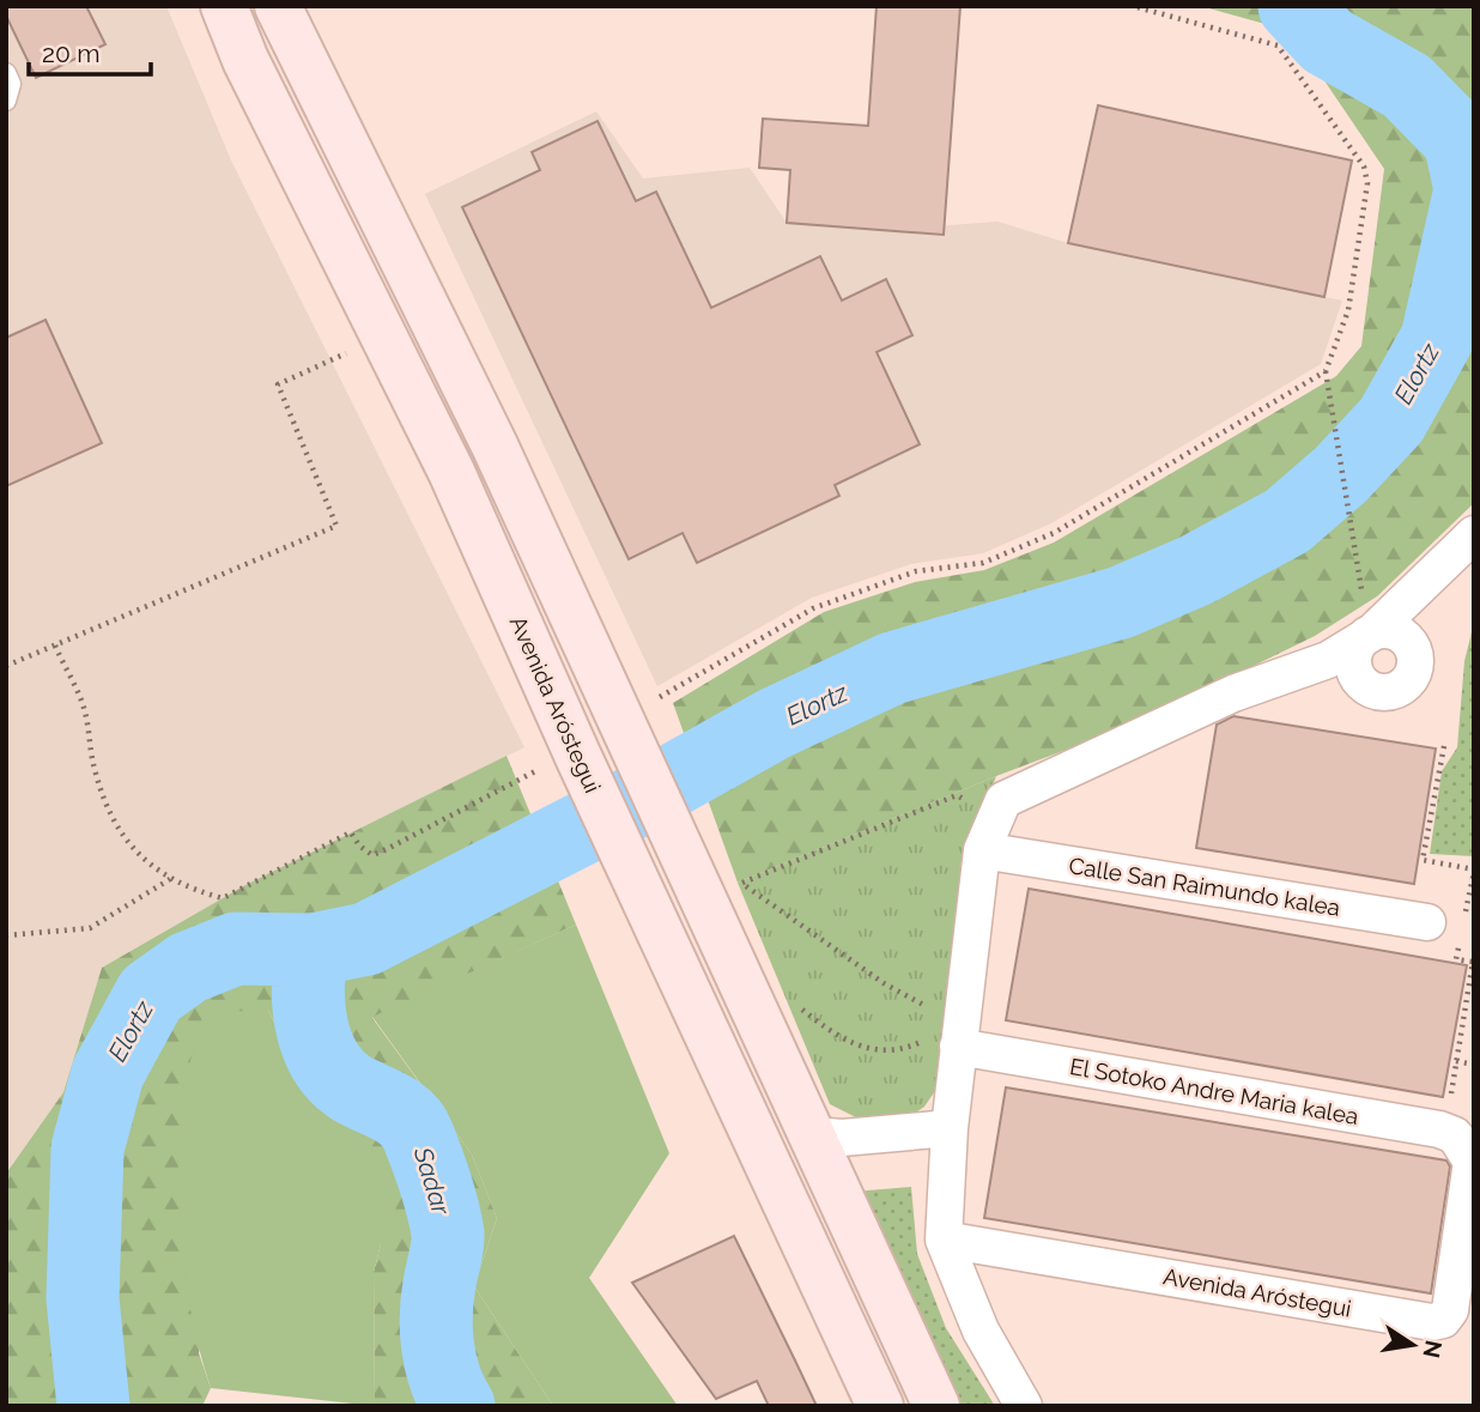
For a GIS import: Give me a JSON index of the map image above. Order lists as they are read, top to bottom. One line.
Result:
{"streets":{"main road":["Avenida Aróstegui"],"street":["Calle San Raimundo kalea","El Sotoko Andre Maria kalea"]},"crossings":[["Avenida Aróstegui","El Sotoko Andre Maria kalea"]],"water":["Elortz","Sadar"],"scale_bar":"20 m","north":"right"}
